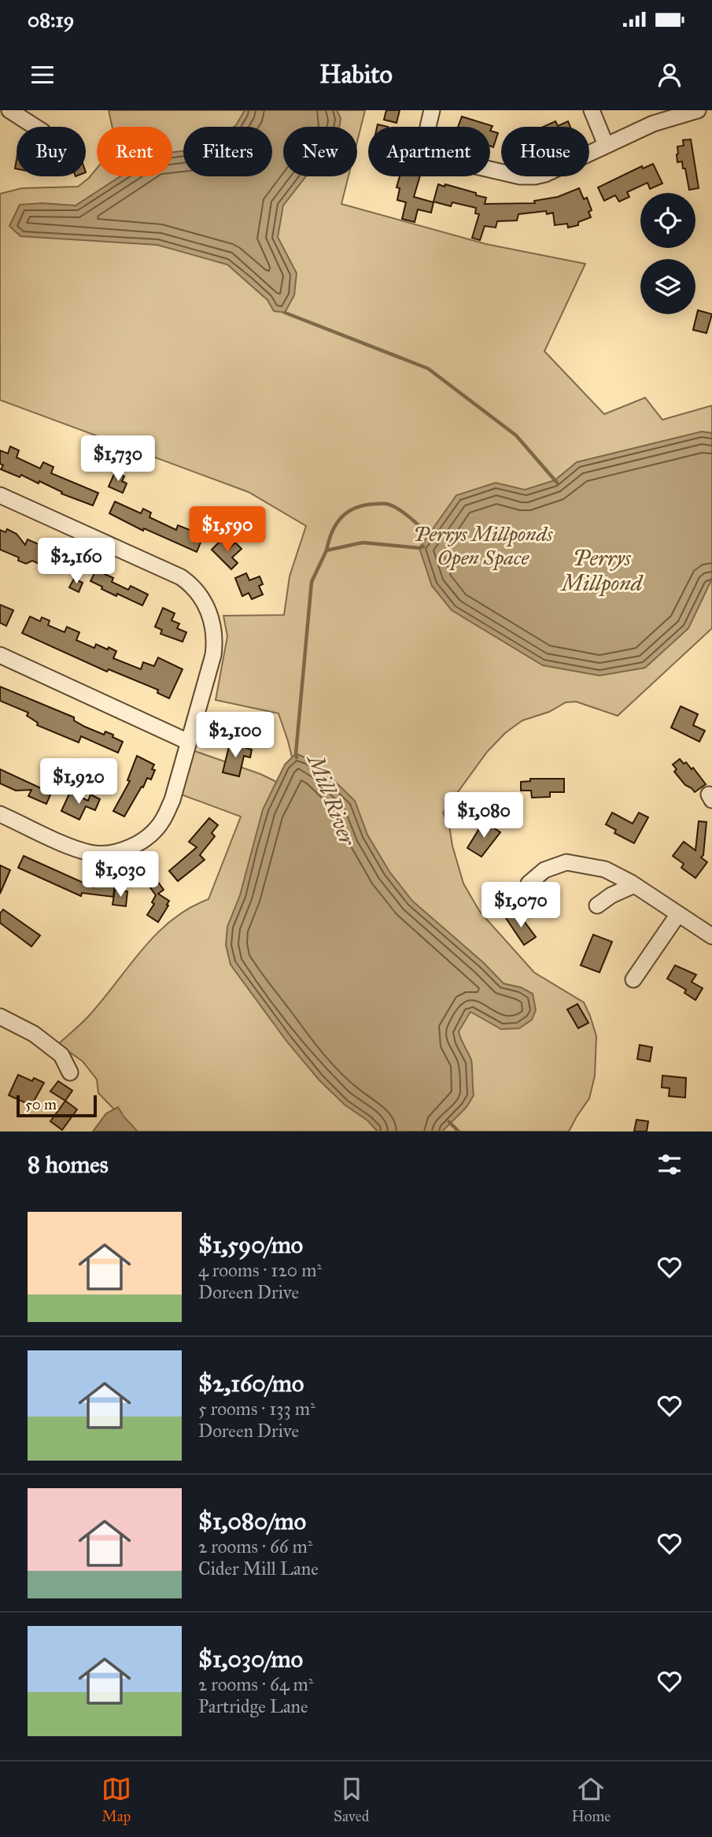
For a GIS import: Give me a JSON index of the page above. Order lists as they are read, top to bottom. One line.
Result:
{"water":["Perrys Millpond","Mill River"],"parks":["Perrys Millponds Open Space"],"scale_bar":"50 m","page":{"status":"08:19","header":"Habito","chip":["Buy","Rent","Filters","New","Apartment","House"],"price":["$1,730","$1,590","$2,160","$2,100","$1,920","$1,080","$1,030","$1,070"],"scale":"50 m","heading":"8 homes","list":[{"name":"$1,590/mo","note":"4 rooms · 120 m² · Doreen Drive"},{"name":"$2,160/mo","note":"5 rooms · 133 m² · Doreen Drive"},{"name":"$1,080/mo","note":"2 rooms · 66 m² · Cider Mill Lane"},{"name":"$1,030/mo","note":"2 rooms · 64 m² · Partridge Lane"}],"tabs":["Map","Saved","Home"]}}
